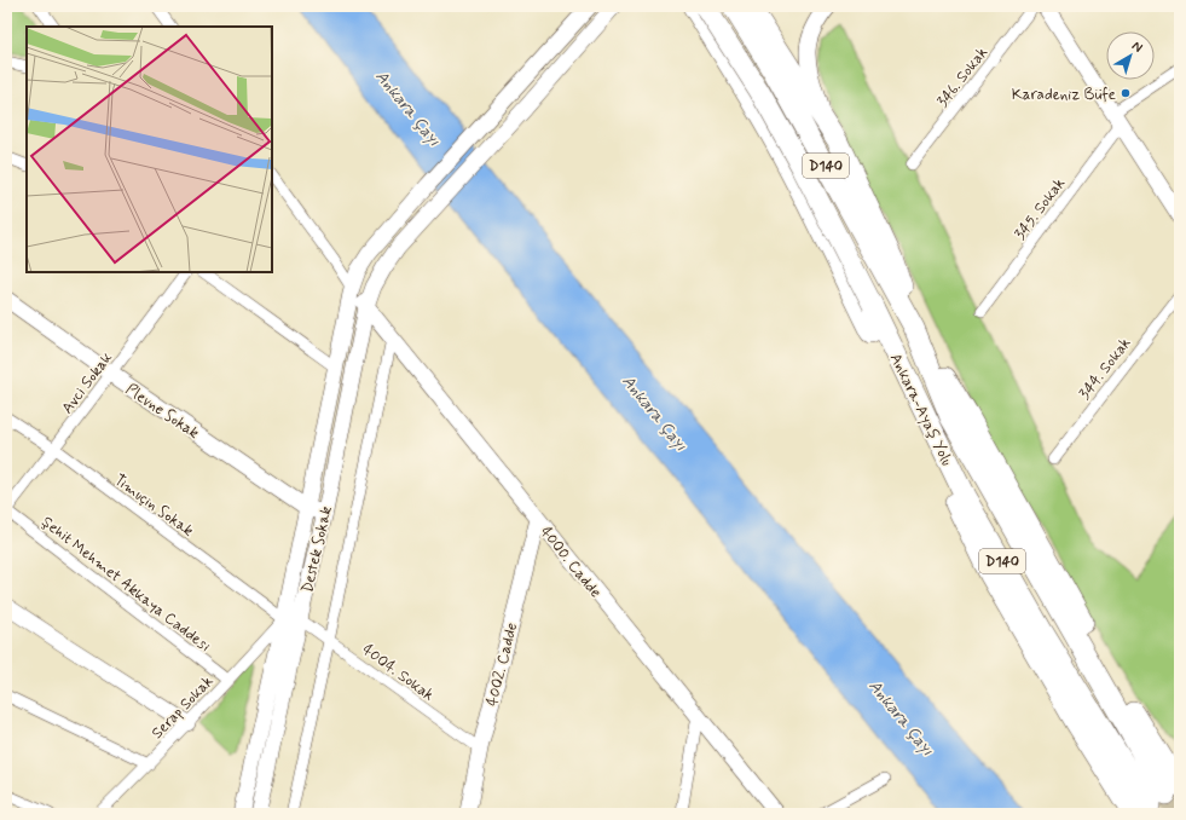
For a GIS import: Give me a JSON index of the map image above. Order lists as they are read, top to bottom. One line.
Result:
{"streets":{"highway":["D140","Ankara-Ayaş Yolu"],"street":["346. Sokak","345. Sokak","344. Sokak","Avci Sokak","Plevne Sokak","Timuçin Sokak","Destek Sokak","4000. Cadde","Şehit Mehmet Akkaya Caddesi","4002. Cadde","4004. Sokak","Serap Sokak"]},"crossings":[["Avci Sokak","Plevne Sokak"],["Avci Sokak","Timuçin Sokak"],["Avci Sokak","Şehit Mehmet Akkaya Caddesi"],["Plevne Sokak","Destek Sokak"],["Timuçin Sokak","Destek Sokak"],["Timuçin Sokak","4004. Sokak"],["Timuçin Sokak","Serap Sokak"],["Destek Sokak","4000. Cadde"],["Destek Sokak","4004. Sokak"],["Destek Sokak","Serap Sokak"],["4000. Cadde","4002. Cadde"],["Şehit Mehmet Akkaya Caddesi","Serap Sokak"],["4002. Cadde","4004. Sokak"],["4004. Sokak","Serap Sokak"]],"water":["Ankara Çayı"],"places":["Karadeniz Büfe"],"north":"top right"}
